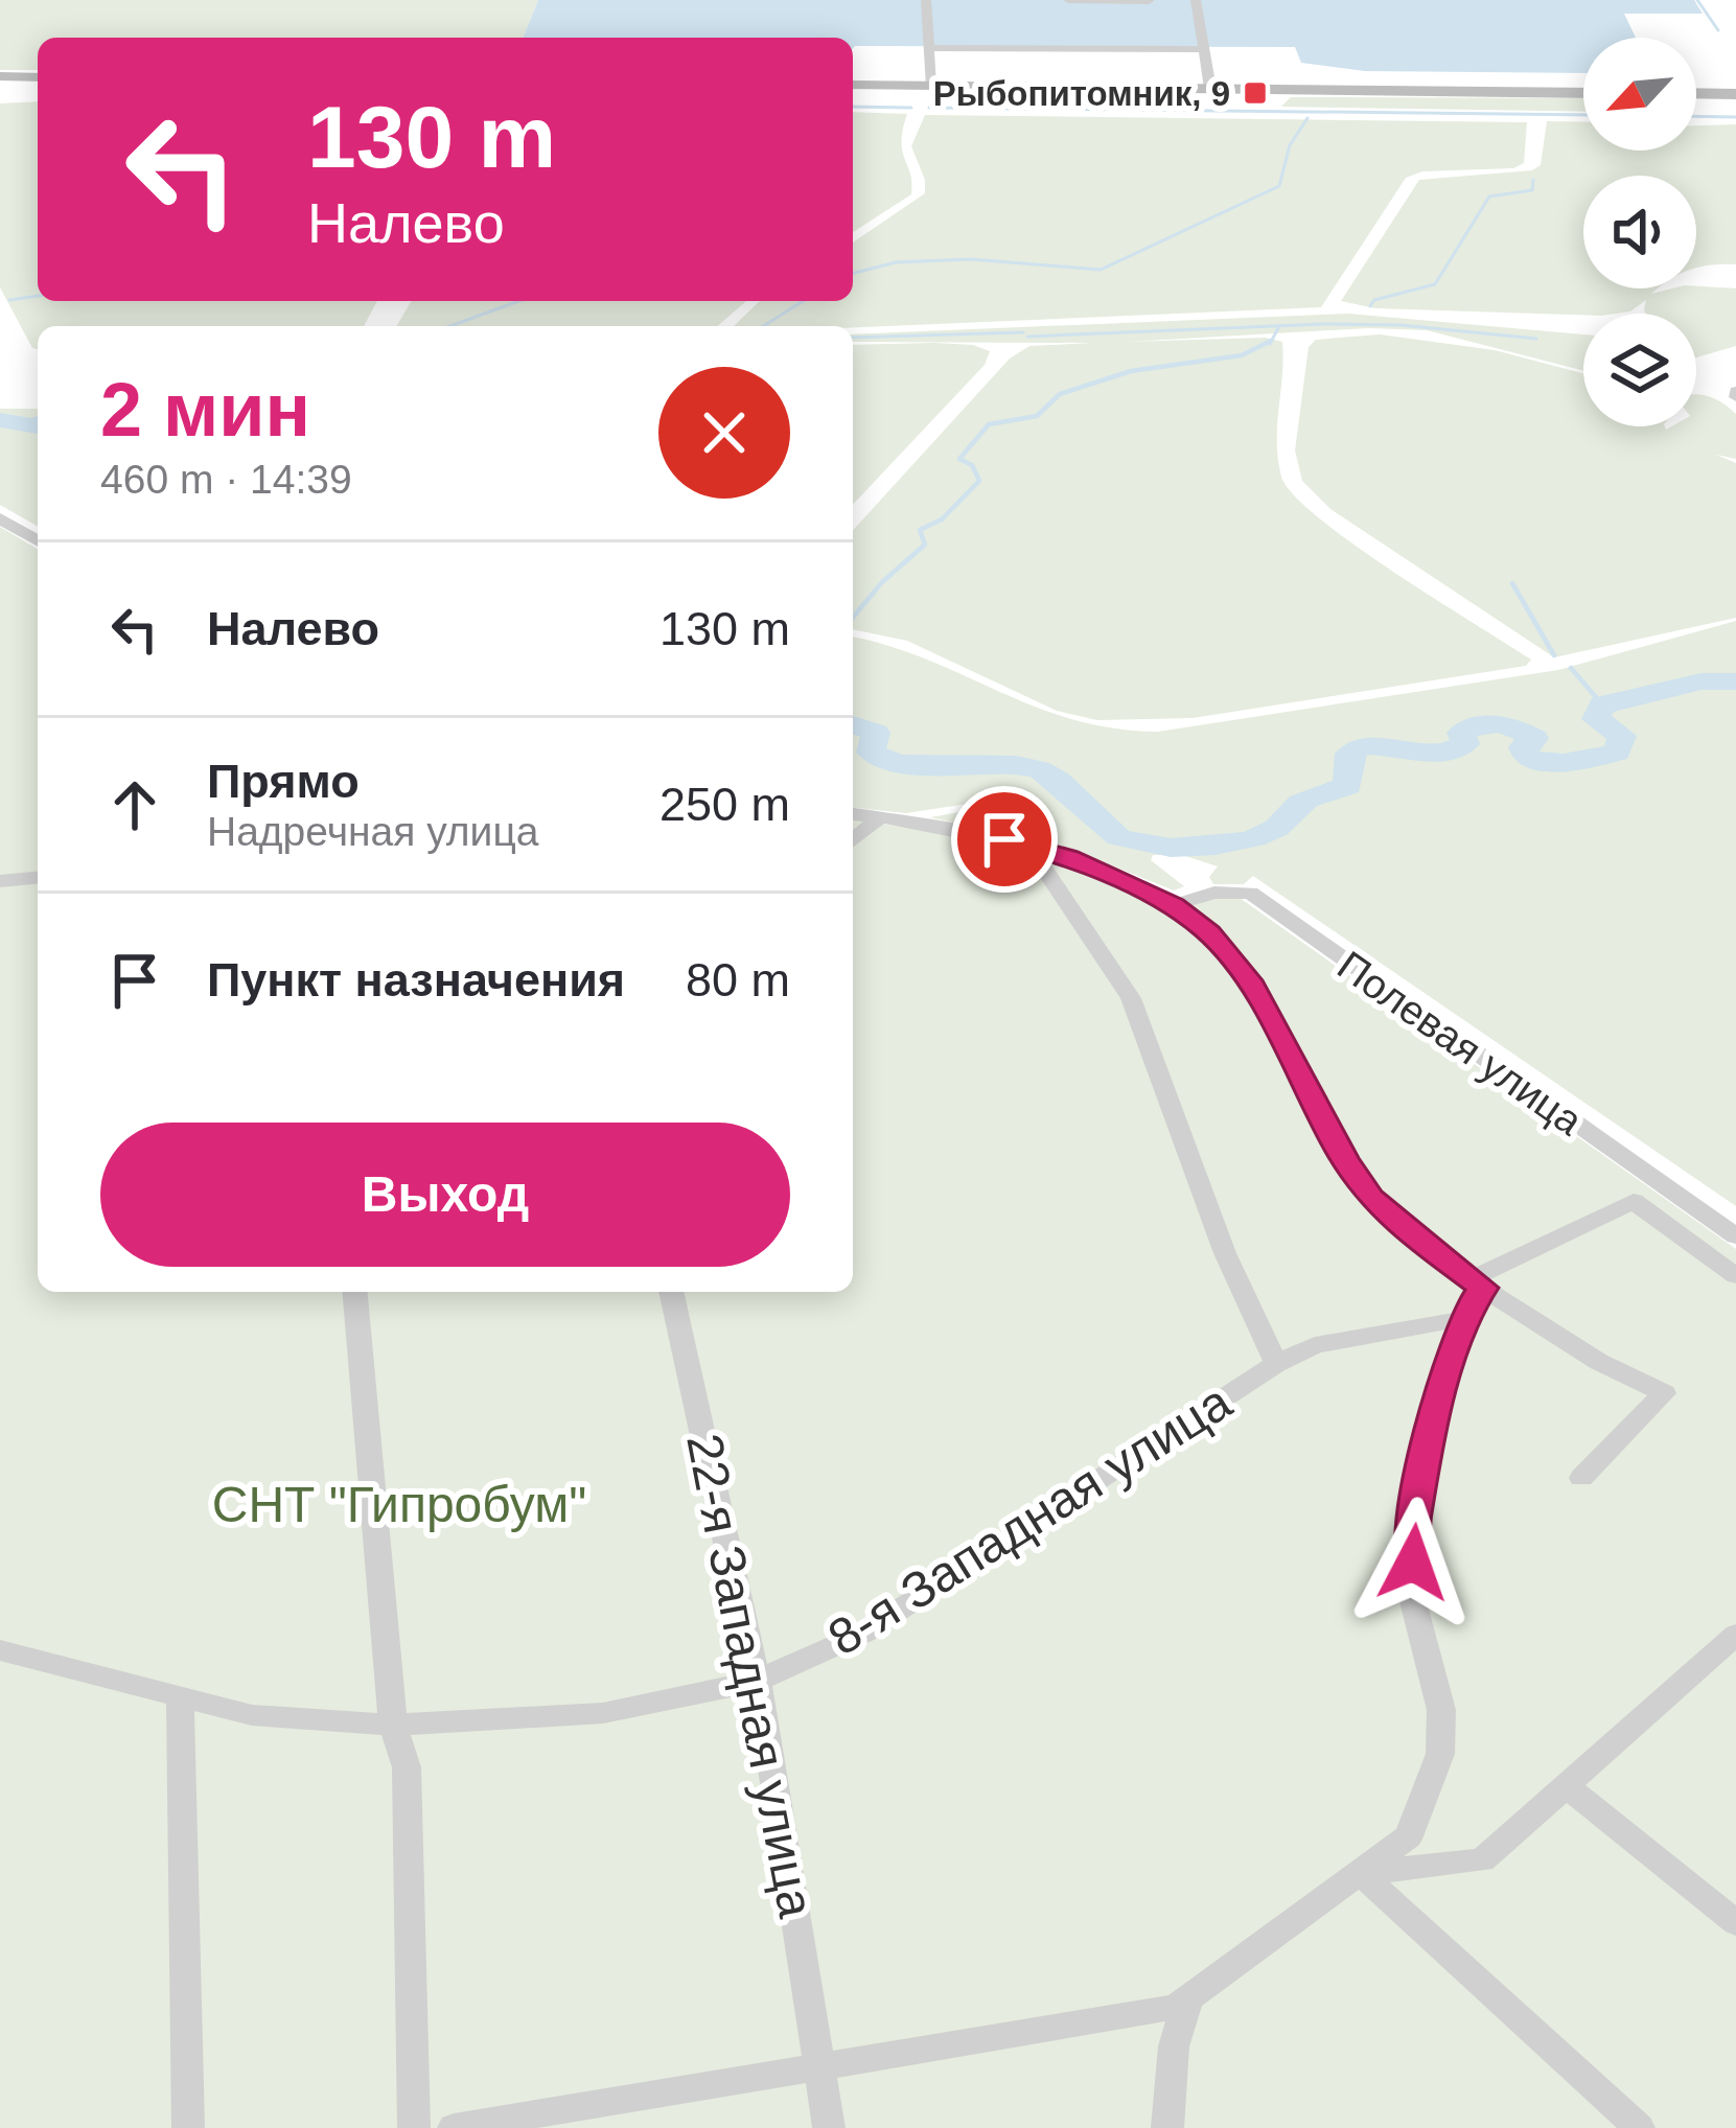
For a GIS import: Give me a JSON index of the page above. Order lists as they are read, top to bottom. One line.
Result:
{"streets":{"street":["Полевая улица","8-я Западная улица","22-я Западная улица"]},"crossings":[["8-я Западная улица","22-я Западная улица"]],"parks":["СНТ \"Гипробум\""],"places":{"transit":["Рыбопитомник, 9"]},"north":"bottom left","page":{"turn":["130 m","Налево"],"heading":["2 мин","460 m · 14:39"],"list":[{"name":"Налево","value":"130 m"},{"name":"Прямо","note":"Надречная улица","value":"250 m"},{"name":"Пункт назначения","value":"80 m"}],"buttons":"Выход"}}
